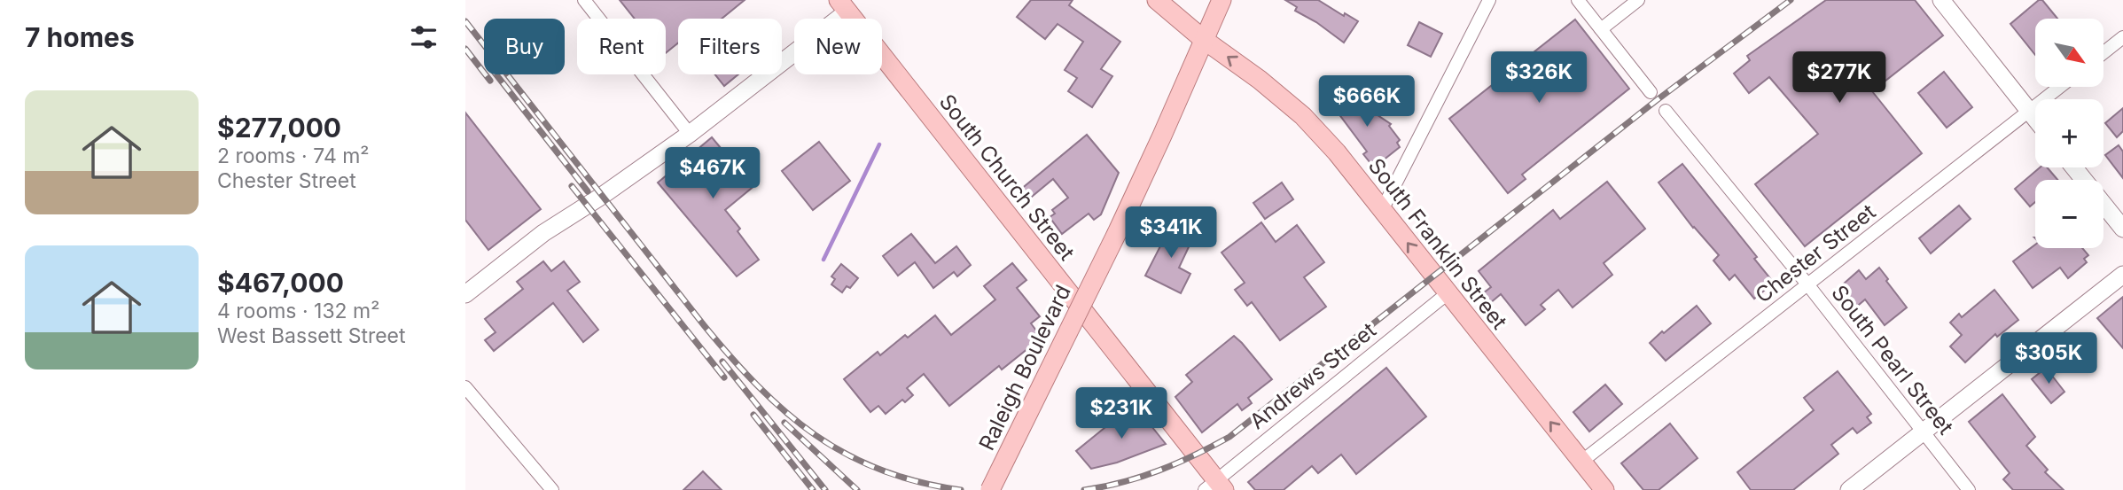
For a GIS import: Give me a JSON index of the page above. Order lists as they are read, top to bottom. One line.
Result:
{"streets":{"main road":["South Church Street","South Franklin Street","Raleigh Boulevard"],"street":["Chester Street","South Pearl Street","Andrews Street"]},"crossings":[["South Church Street","Andrews Street"],["South Franklin Street","Chester Street"],["South Franklin Street","Raleigh Boulevard"],["South Franklin Street","Andrews Street"],["Chester Street","South Pearl Street"]],"one_way":["South Franklin Street"],"north":"bottom right","page":{"heading":"7 homes","map_buttons":["+","−"],"chip":["Buy","Rent","Filters","New"],"price":["$326K","$277K","$666K","$467K","$341K","$305K","$231K"],"list":[{"name":"$277,000","note":"2 rooms · 74 m² · Chester Street"},{"name":"$467,000","note":"4 rooms · 132 m² · West Bassett Street"}]}}
